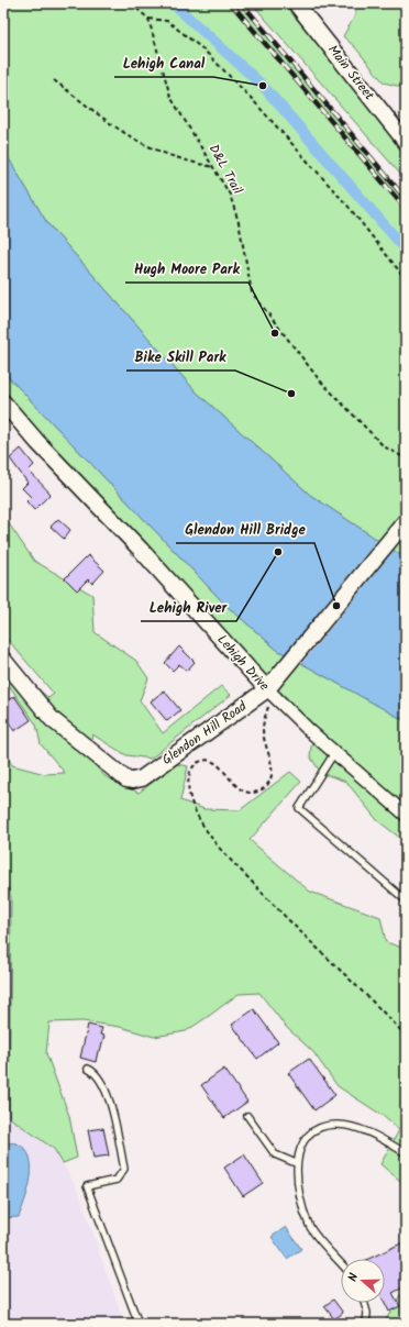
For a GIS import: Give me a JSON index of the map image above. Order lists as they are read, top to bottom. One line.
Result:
{"streets":{"street":["Main Street","Lehigh Drive","Glendon Hill Road"],"path":["D&L Trail"]},"crossings":[["Lehigh Drive","Glendon Hill Road"]],"places":["Lehigh Canal","Hugh Moore Park","Bike Skill Park","Lehigh River","Glendon Hill Bridge"],"north":"left"}
